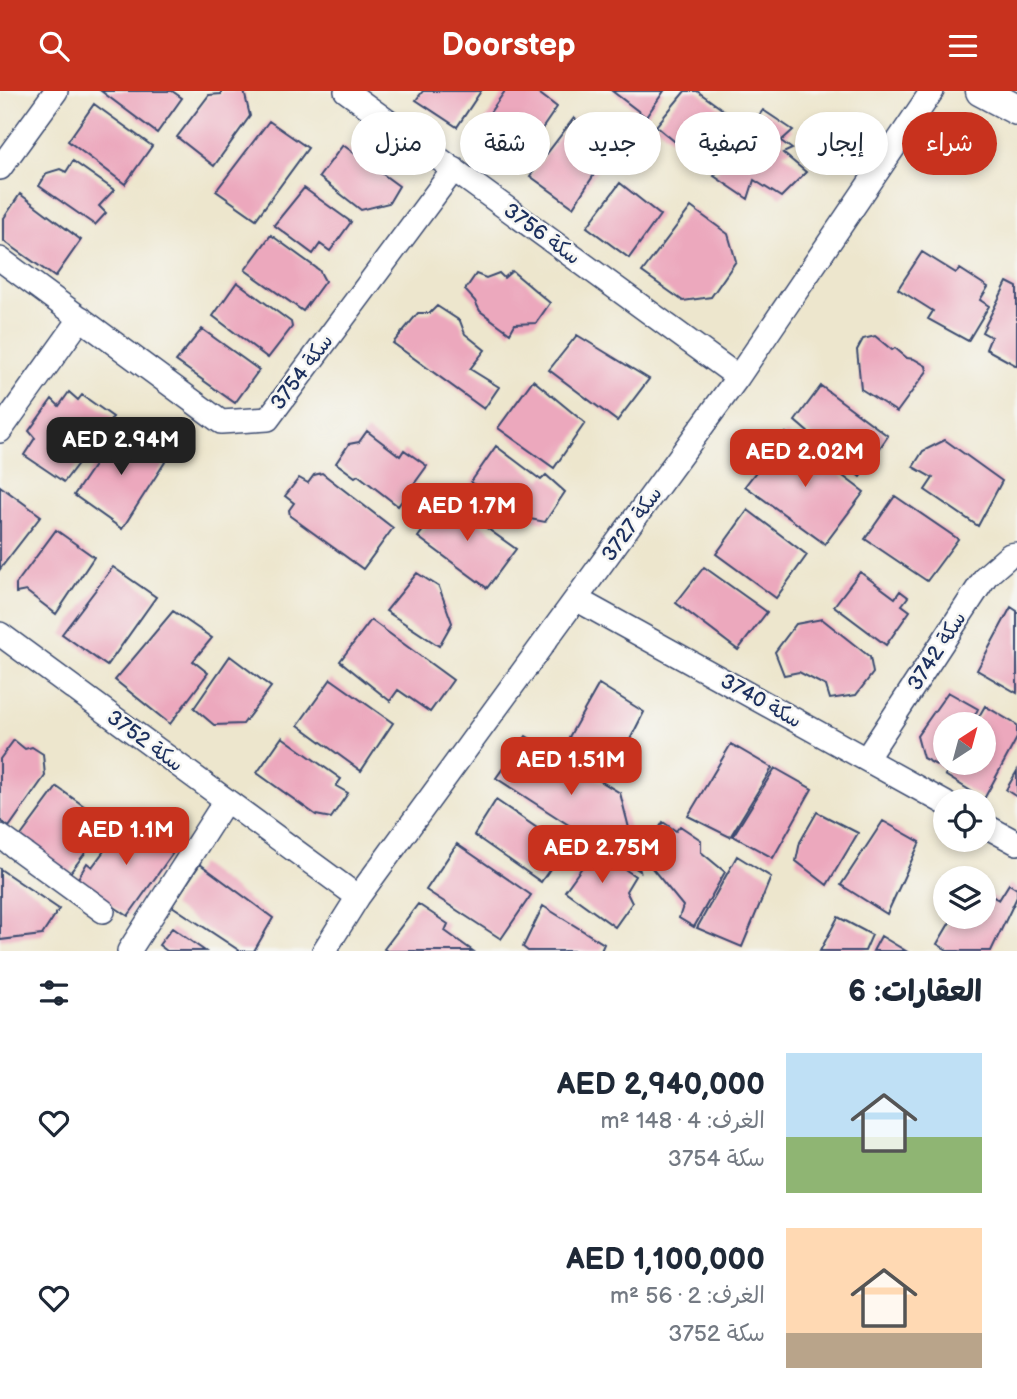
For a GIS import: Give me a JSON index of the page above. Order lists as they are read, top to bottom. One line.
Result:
{"streets":{"street":["سكة 3756","سكة 3754","سكة 3727","سكة 3742","سكة 3740","سكة 3752"]},"crossings":[["سكة 3756","سكة 3754"],["سكة 3756","سكة 3727"],["سكة 3727","سكة 3740"],["سكة 3727","سكة 3752"],["سكة 3742","سكة 3740"]],"north":"top right","page":{"header":"Doorstep","chip":["شراء","إيجار","تصفية","جديد","شقة","منزل"],"price":["AED 2.94M","AED 2.02M","AED 1.7M","AED 1.51M","AED 1.1M","AED 2.75M"],"heading":"العقارات: 6","list":[{"name":"AED 2,940,000","note":"الغرف: 4 · 148 m² · سكة 3754"},{"name":"AED 1,100,000","note":"الغرف: 2 · 56 m² · سكة 3752"}]}}
